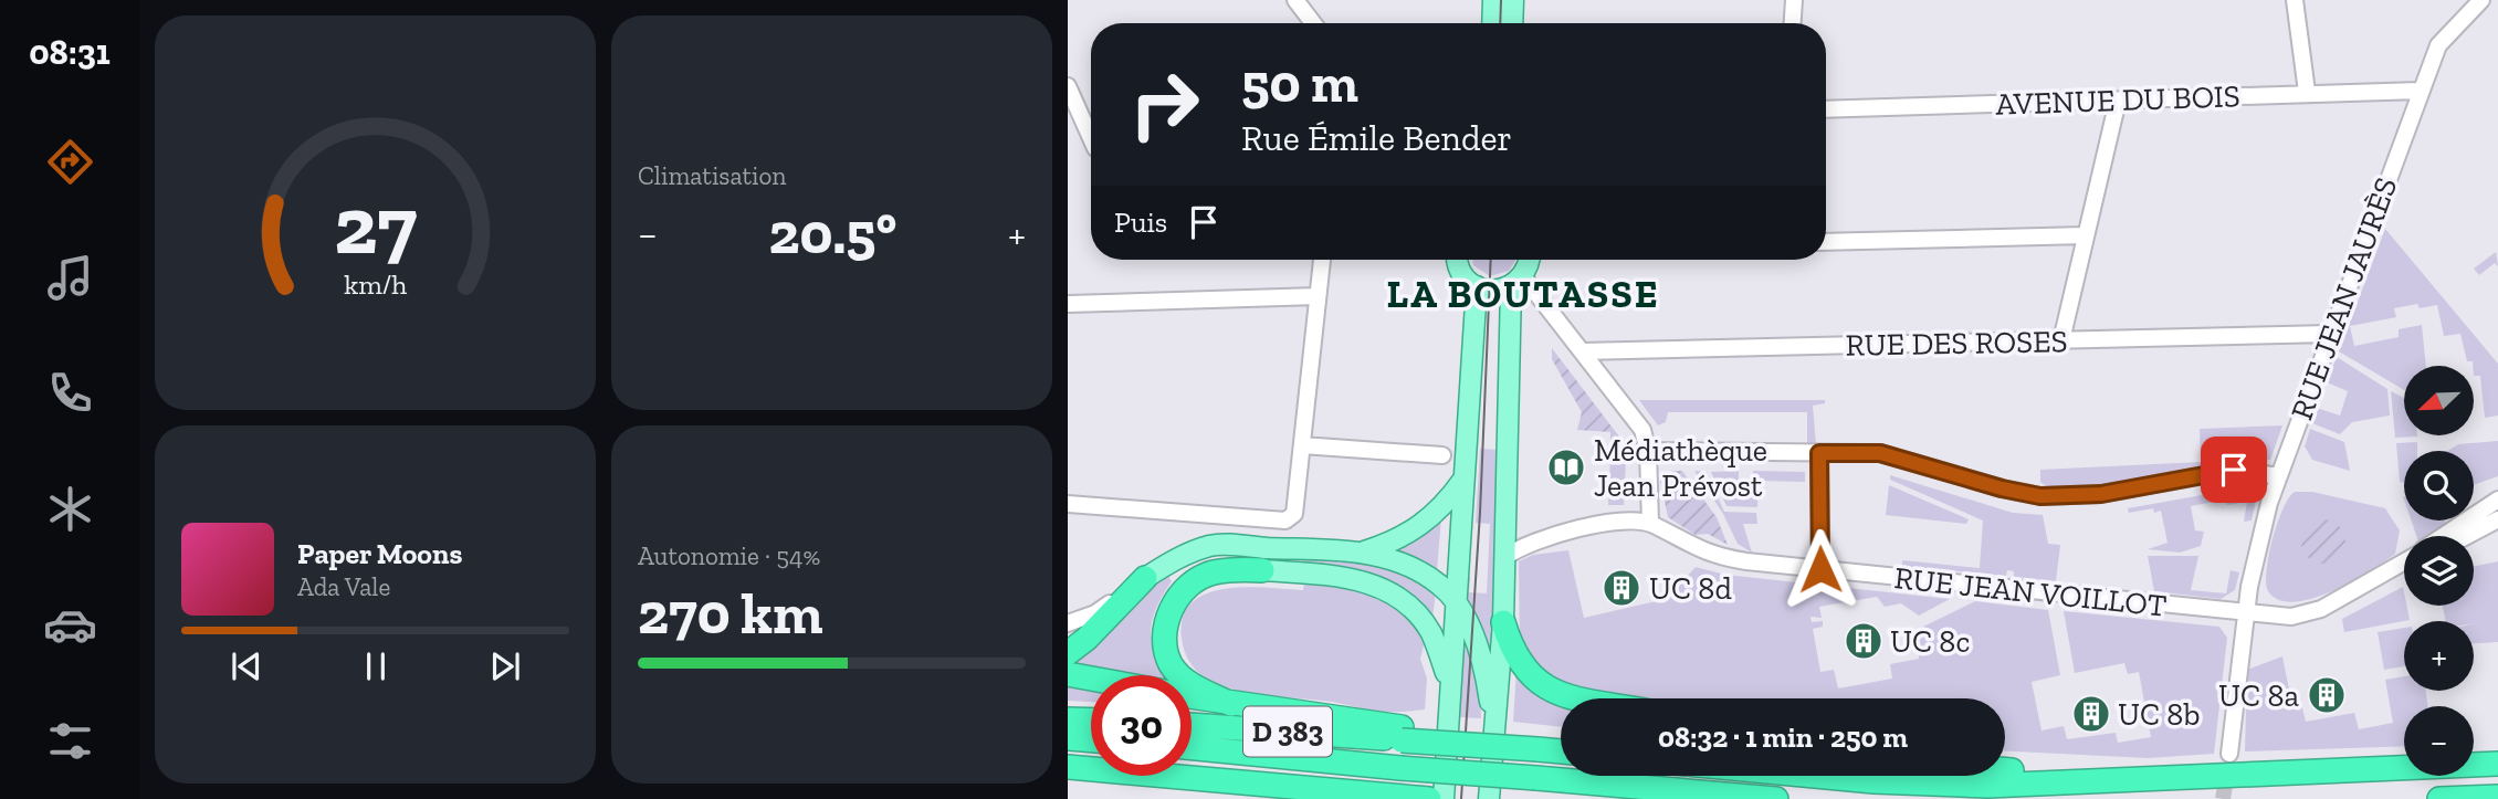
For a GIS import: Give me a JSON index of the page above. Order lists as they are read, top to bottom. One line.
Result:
{"streets":{"highway":["D 383"],"street":["AVENUE DU BOIS","RUE JEAN JAURÈS","RUE DES ROSES","RUE JEAN VOILLOT"]},"crossings":[["AVENUE DU BOIS","RUE JEAN JAURÈS"],["RUE JEAN JAURÈS","RUE DES ROSES"],["RUE JEAN JAURÈS","RUE JEAN VOILLOT"]],"districts":["LA BOUTASSE"],"places":{"library":["Médiathèque Jean Prévost"],"building":["UC 8d","UC 8c","UC 8a","UC 8b"]},"north":"bottom left","page":{"tabs":"08:31","tile":["Climatisation",["Autonomie · 54%","270 km"]],"turn":["50 m","Rue Émile Bender"],"then":"Puis","heat":["−","20.5°","+"],"map_buttons":["+","−"],"song":["Paper Moons","Ada Vale"],"limit":"30","trip":"08:32 · 1 min · 250 m","gauge":["27","km/h"]}}
